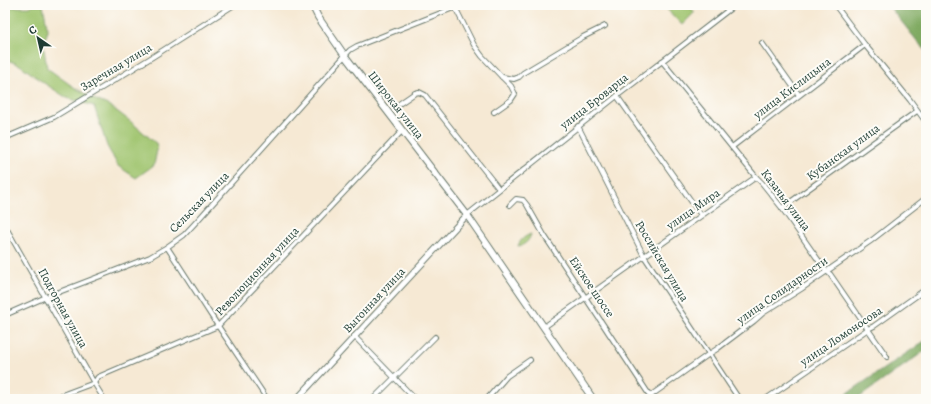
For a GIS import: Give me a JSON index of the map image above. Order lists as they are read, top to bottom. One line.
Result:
{"streets":{"main road":["Широкая улица"],"street":["Заречная улица","улица Кислицына","улица Броварца","Кубанская улица","Казачья улица","Сельская улица","улица Мира","Российская улица","Революционная улица","Ейское шоссе","улица Солидарности","Выгонная улица","Подгорная улица","улица Ломоносова"]},"crossings":[["улица Кислицына","Казачья улица"],["улица Броварца","Широкая улица"],["улица Броварца","Казачья улица"],["улица Броварца","Российская улица"],["улица Броварца","Выгонная улица"],["Широкая улица","Сельская улица"],["Широкая улица","Революционная улица"],["Широкая улица","Выгонная улица"],["Кубанская улица","Казачья улица"],["Казачья улица","улица Мира"],["Казачья улица","улица Солидарности"],["Казачья улица","улица Ломоносова"],["Сельская улица","Подгорная улица"],["улица Мира","Российская улица"],["улица Мира","Ейское шоссе"],["Российская улица","улица Солидарности"],["Революционная улица","Подгорная улица"],["Ейское шоссе","улица Солидарности"]],"north":"top left"}
